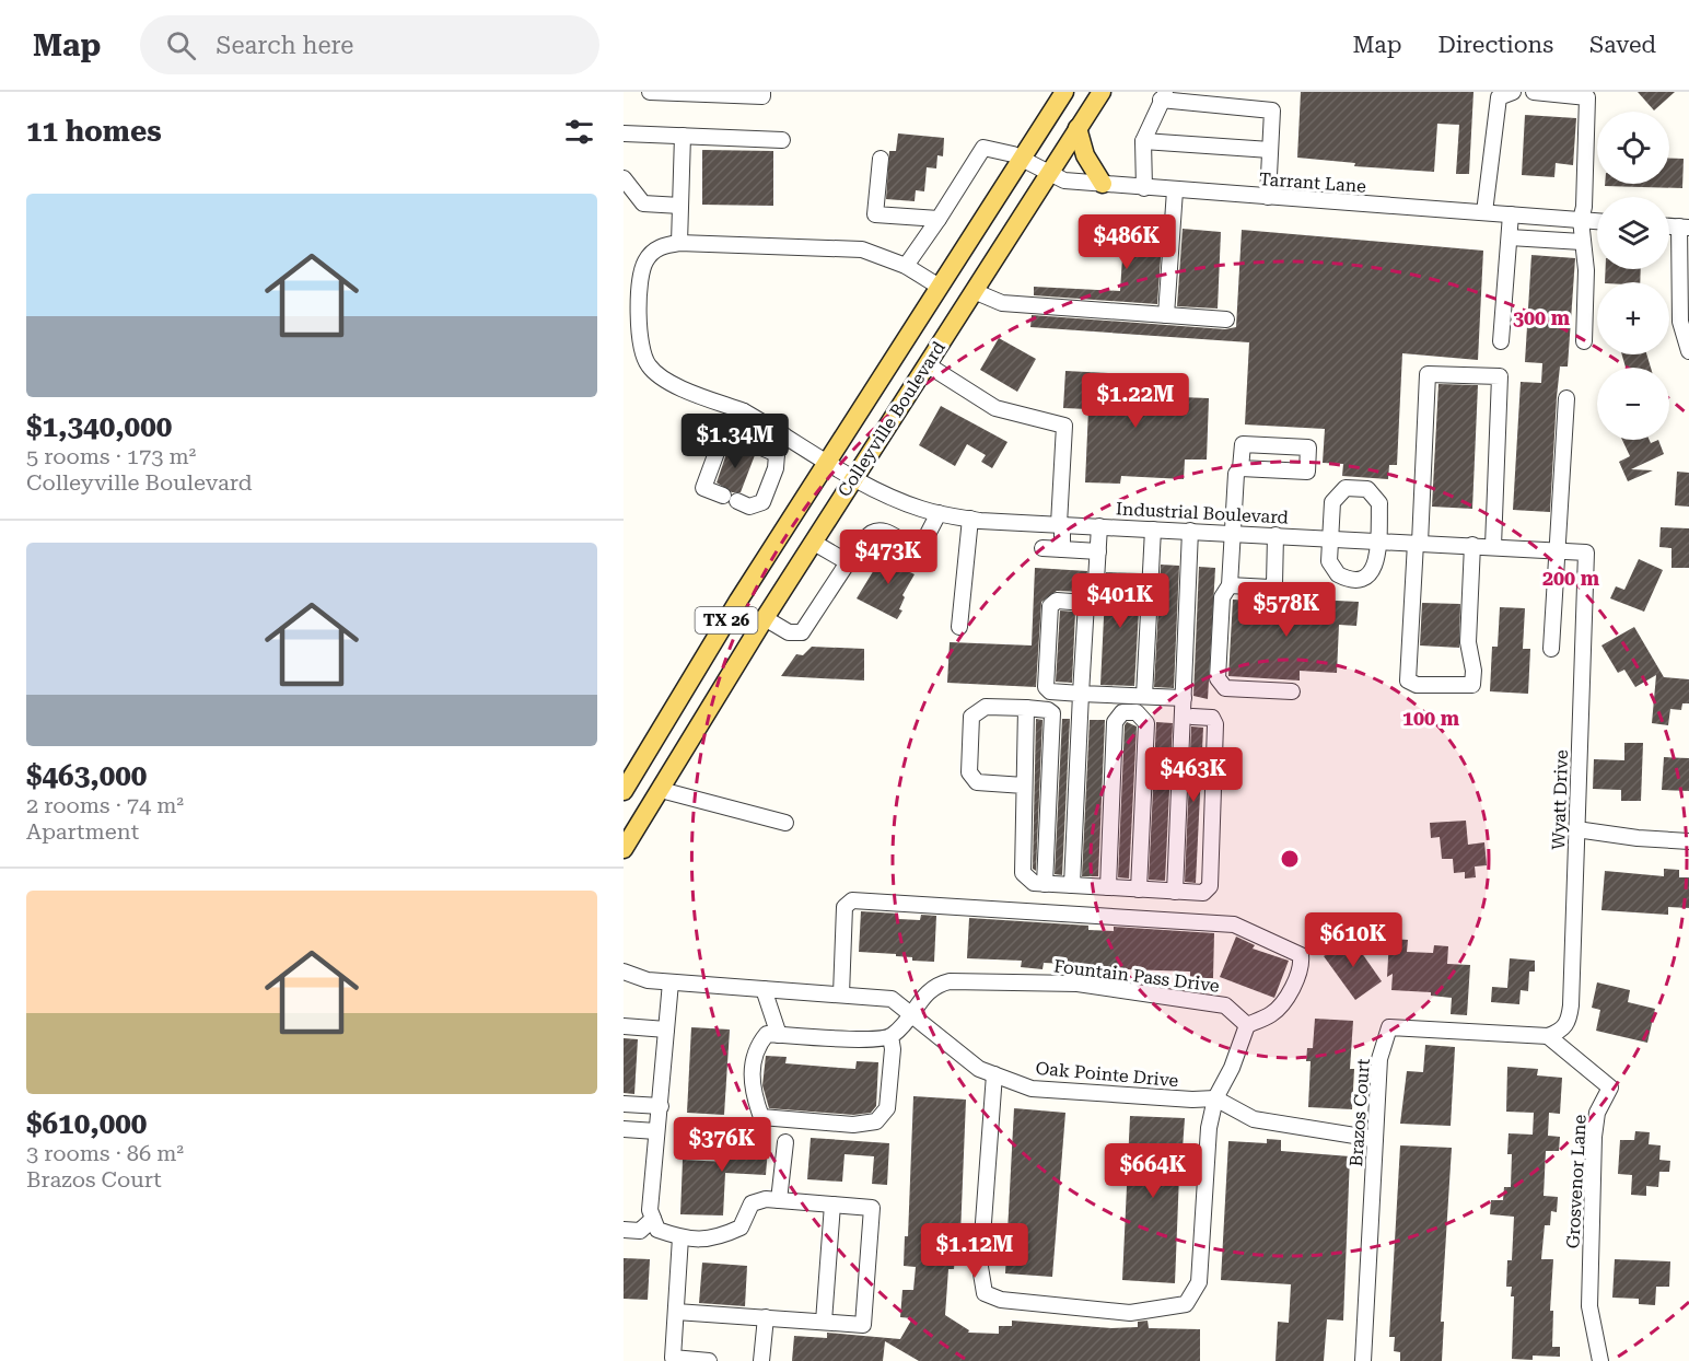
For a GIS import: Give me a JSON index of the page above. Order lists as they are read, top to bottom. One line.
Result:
{"streets":{"main road":["Colleyville Boulevard","TX 26"],"street":["Tarrant Lane","Industrial Boulevard","Wyatt Drive","Fountain Pass Drive","Oak Pointe Drive","Brazos Court","Grosvenor Lane"]},"crossings":[["Tarrant Lane","Colleyville Boulevard"],["Colleyville Boulevard","Industrial Boulevard"],["Industrial Boulevard","Wyatt Drive"],["Wyatt Drive","Brazos Court"],["Wyatt Drive","Grosvenor Lane"],["Fountain Pass Drive","Oak Pointe Drive"],["Oak Pointe Drive","Brazos Court"],["Brazos Court","Grosvenor Lane"]],"page":{"header":"Map","search":"Search here","nav":["Map","Directions","Saved"],"heading":"11 homes","map_buttons":["+","−"],"list":[{"name":"$1,340,000","note":"5 rooms · 173 m² · Colleyville Boulevard"},{"name":"$463,000","note":"2 rooms · 74 m² · Apartment"},{"name":"$610,000","note":"3 rooms · 86 m² · Brazos Court"}],"price":["$486K","$1.22M","$1.34M","$473K","$401K","$578K","$463K","$610K","$376K","$664K","$1.12M"]},"rings":["300 m","200 m","100 m"]}
